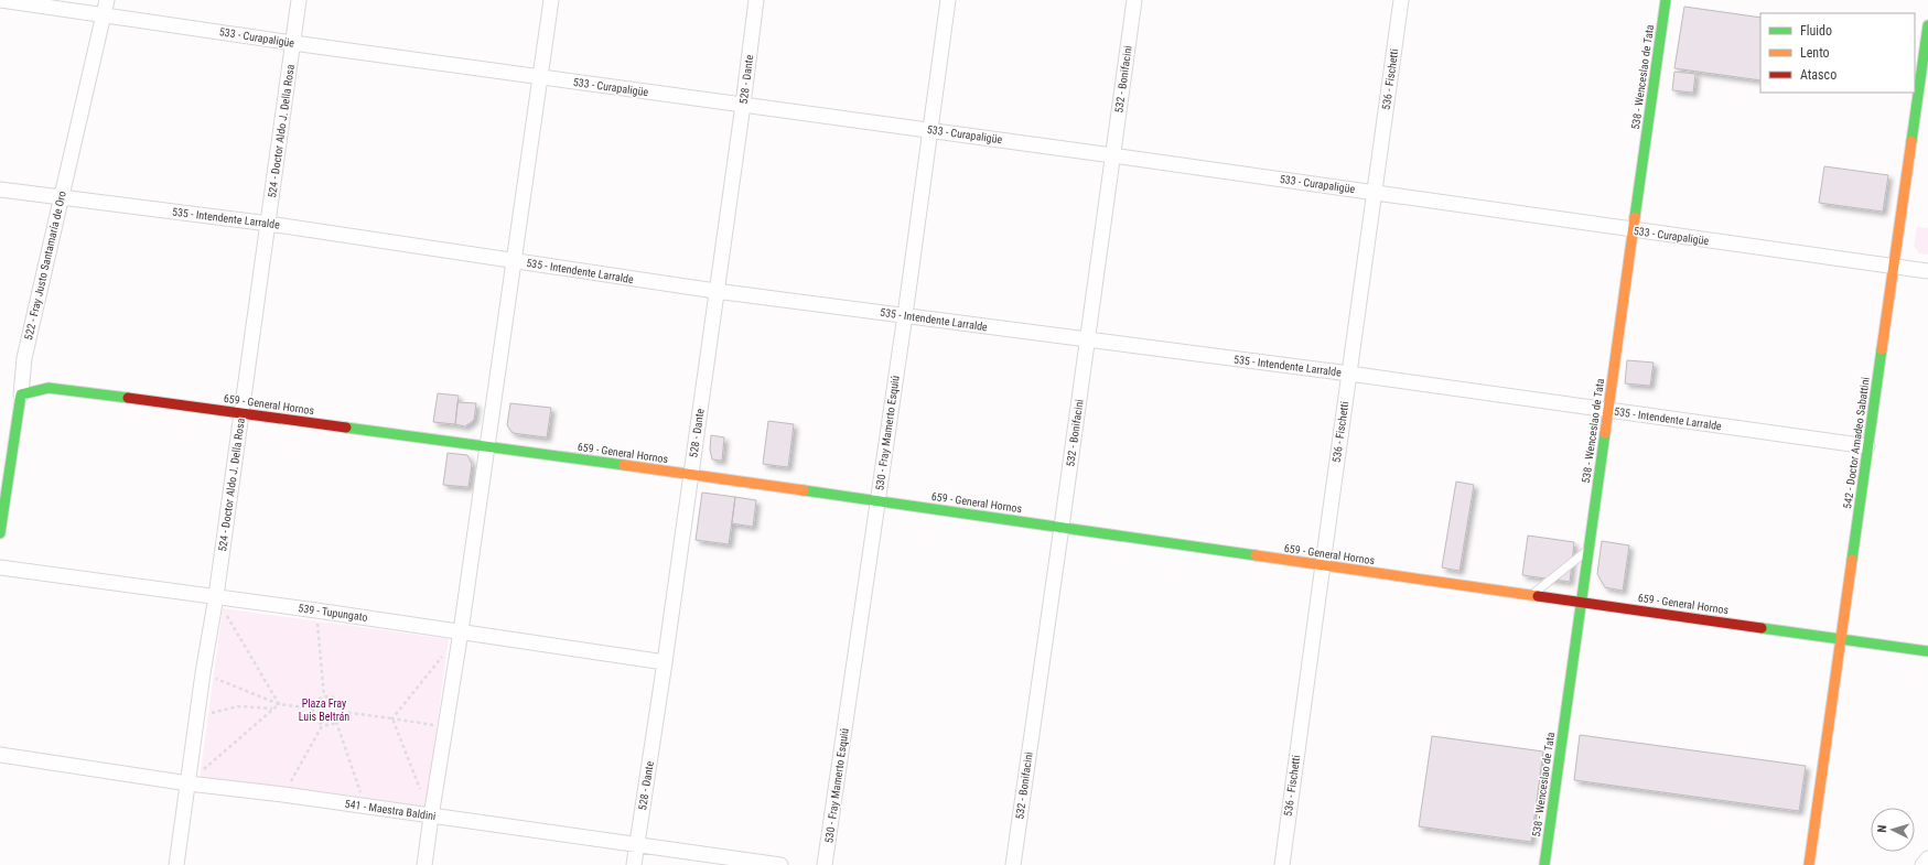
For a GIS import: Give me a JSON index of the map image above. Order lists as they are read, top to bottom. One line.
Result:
{"streets":{"street":["533 - Curapaligüe","538 - Wenceslao de Tata","528 - Dante","532 - Bonifacini","536 - Fischetti","524 - Doctor Aldo J. Della Rosa","535 - Intendente Larralde","522 - Fray Justo Santamaría de Oro","659 - General Hornos","530 - Fray Mamerto Esquiú","542 - Doctor Amadeo Sabattini","539 - Tupungato","541 - Maestra Baldini"]},"crossings":[["533 - Curapaligüe","538 - Wenceslao de Tata"],["533 - Curapaligüe","528 - Dante"],["533 - Curapaligüe","532 - Bonifacini"],["533 - Curapaligüe","536 - Fischetti"],["533 - Curapaligüe","524 - Doctor Aldo J. Della Rosa"],["533 - Curapaligüe","522 - Fray Justo Santamaría de Oro"],["533 - Curapaligüe","530 - Fray Mamerto Esquiú"],["533 - Curapaligüe","542 - Doctor Amadeo Sabattini"],["538 - Wenceslao de Tata","535 - Intendente Larralde"],["538 - Wenceslao de Tata","659 - General Hornos"],["528 - Dante","535 - Intendente Larralde"],["528 - Dante","659 - General Hornos"],["528 - Dante","539 - Tupungato"],["528 - Dante","541 - Maestra Baldini"],["532 - Bonifacini","535 - Intendente Larralde"],["532 - Bonifacini","659 - General Hornos"],["536 - Fischetti","535 - Intendente Larralde"],["536 - Fischetti","659 - General Hornos"],["524 - Doctor Aldo J. Della Rosa","535 - Intendente Larralde"],["524 - Doctor Aldo J. Della Rosa","659 - General Hornos"],["524 - Doctor Aldo J. Della Rosa","539 - Tupungato"],["524 - Doctor Aldo J. Della Rosa","541 - Maestra Baldini"],["535 - Intendente Larralde","522 - Fray Justo Santamaría de Oro"],["535 - Intendente Larralde","530 - Fray Mamerto Esquiú"],["535 - Intendente Larralde","542 - Doctor Amadeo Sabattini"],["522 - Fray Justo Santamaría de Oro","659 - General Hornos"],["659 - General Hornos","530 - Fray Mamerto Esquiú"],["659 - General Hornos","542 - Doctor Amadeo Sabattini"]],"parks":["Plaza Fray Luis Beltrán"],"legend":["Fluido","Lento","Atasco"],"north":"left"}
